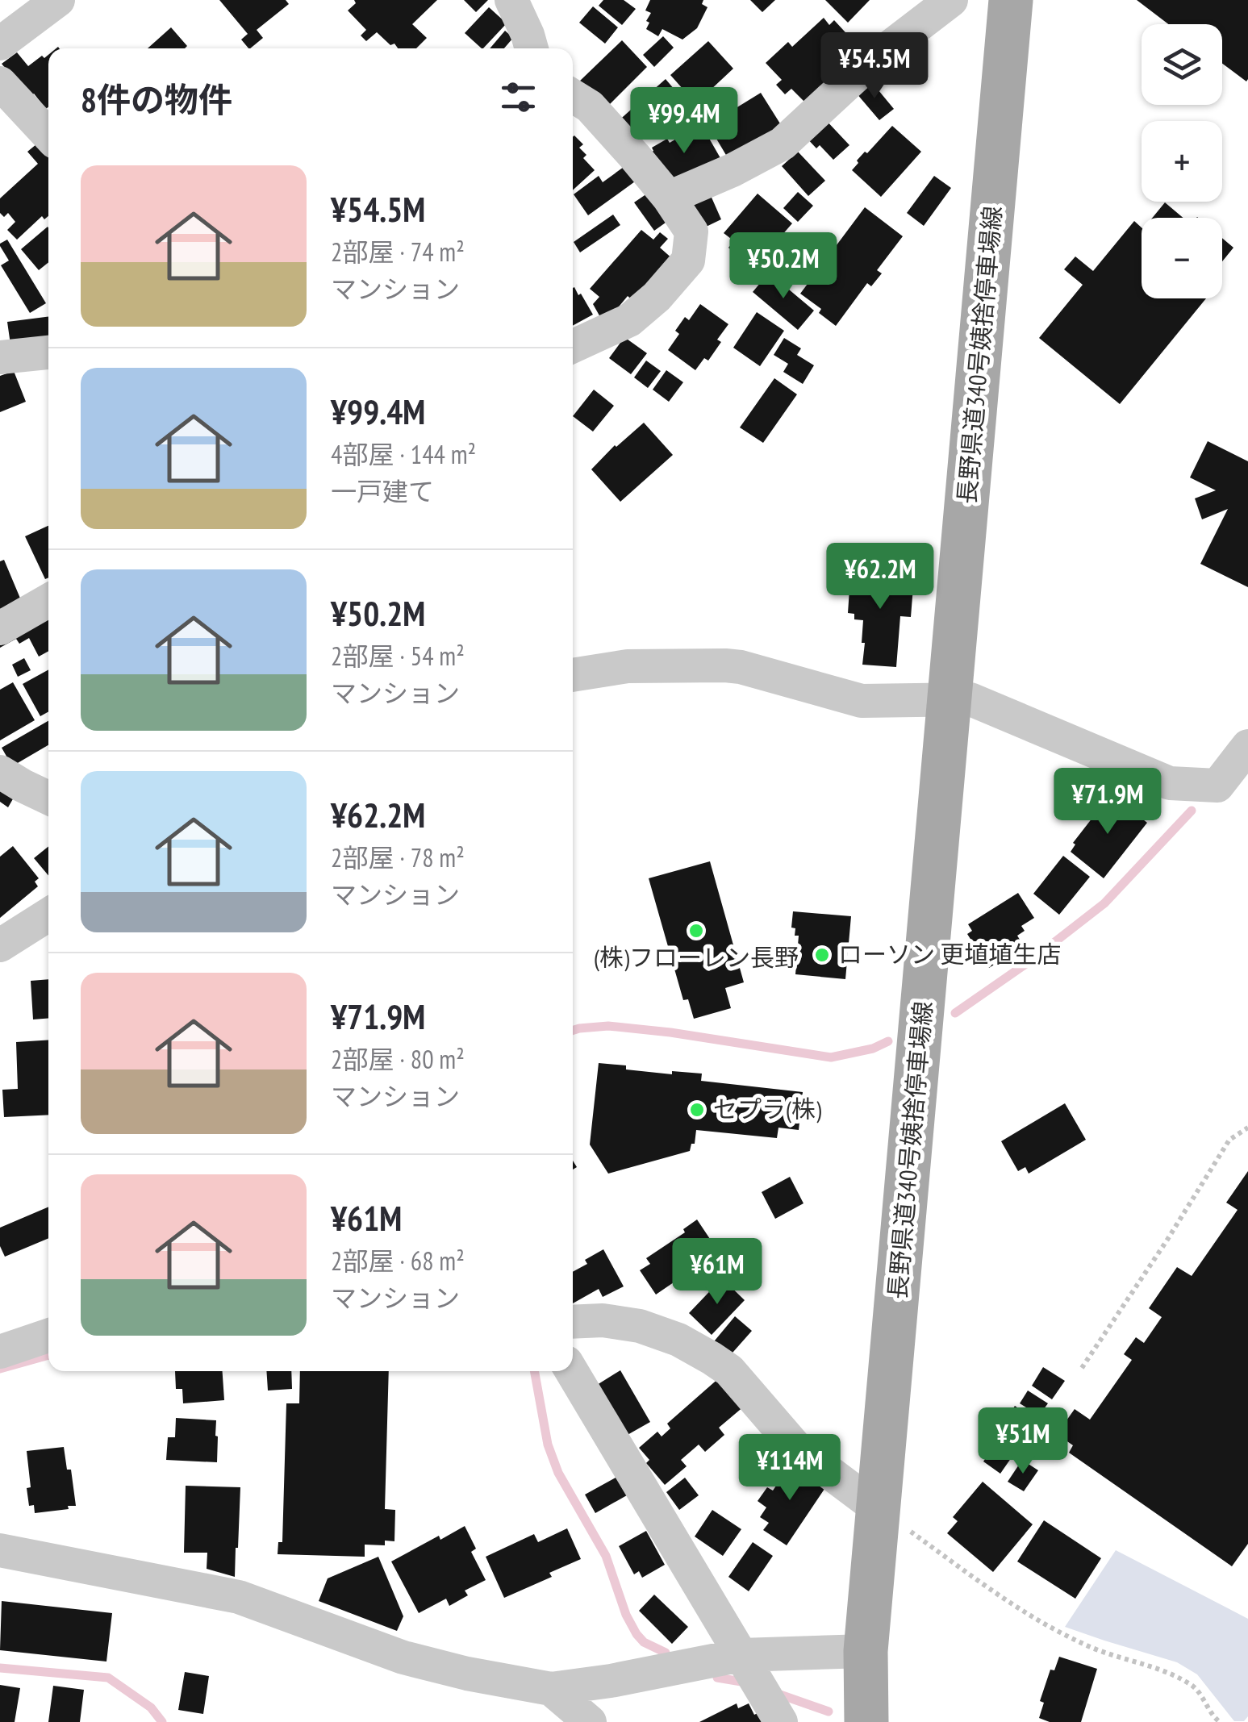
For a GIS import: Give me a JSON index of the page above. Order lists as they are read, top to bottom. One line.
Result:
{"streets":{"main road":["長野県道340号姨捨停車場線"]},"places":["(株)フローレン長野","ローソン 更埴埴生店","セプラ(株)"],"page":{"map_buttons":["+","−"],"price":["¥54.5M","¥99.4M","¥50.2M","¥62.2M","¥71.9M","¥61M","¥51M","¥114M"],"heading":"8件の物件","list":[{"name":"¥54.5M","note":"2部屋 · 74 m² · マンション"},{"name":"¥99.4M","note":"4部屋 · 144 m² · 一戸建て"},{"name":"¥50.2M","note":"2部屋 · 54 m² · マンション"},{"name":"¥62.2M","note":"2部屋 · 78 m² · マンション"},{"name":"¥71.9M","note":"2部屋 · 80 m² · マンション"},{"name":"¥61M","note":"2部屋 · 68 m² · マンション"}]}}
